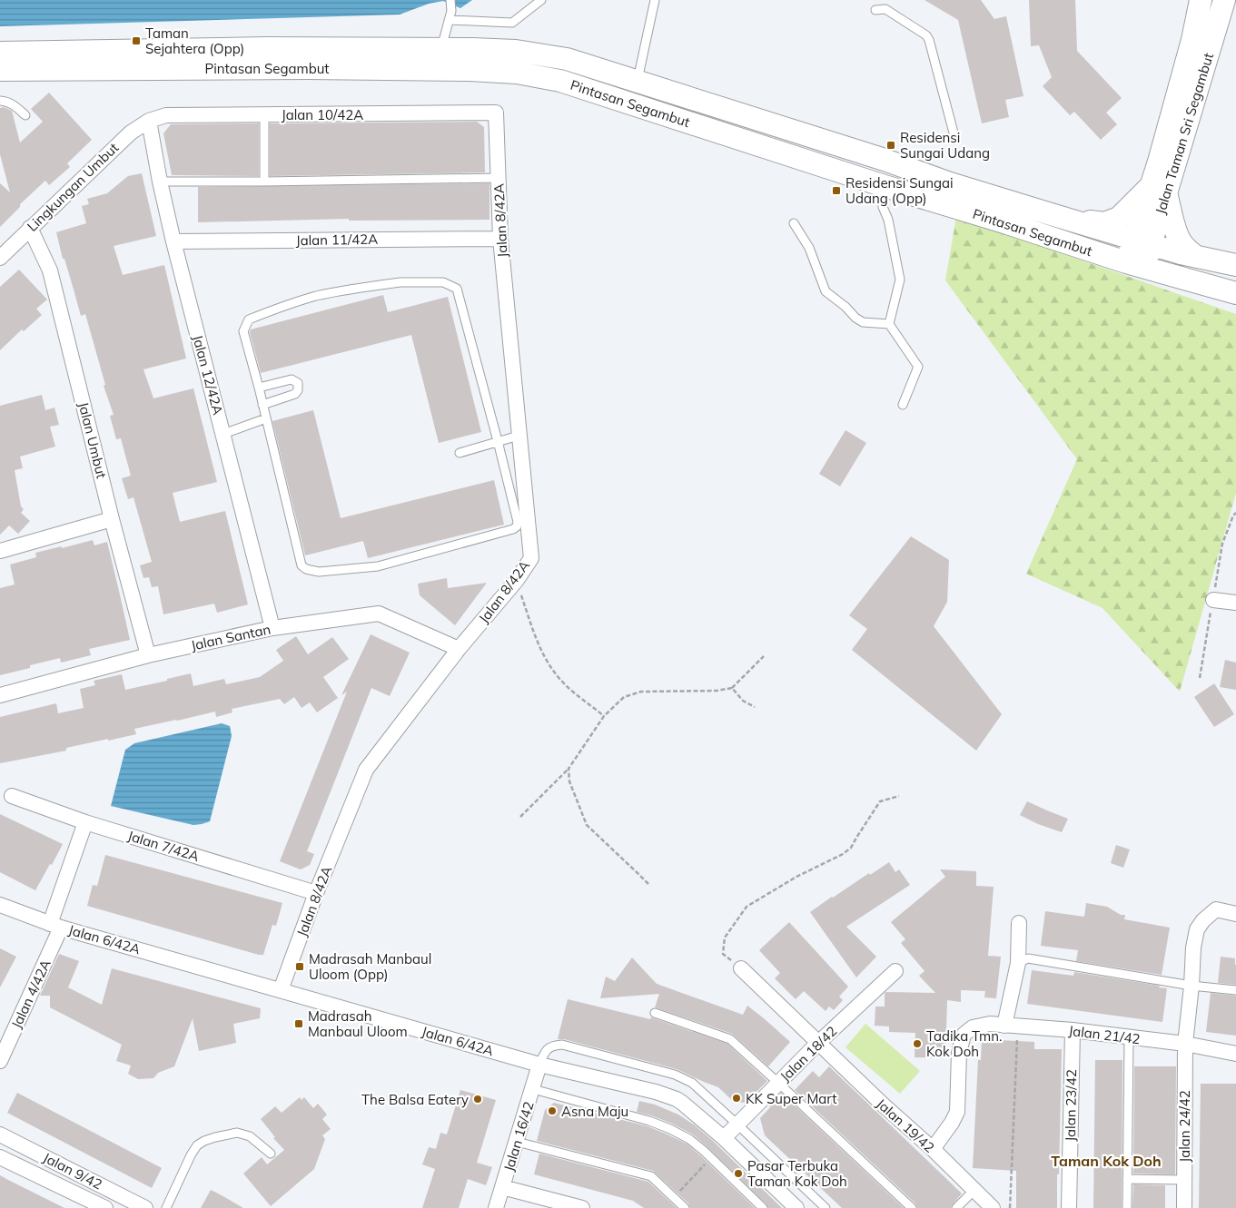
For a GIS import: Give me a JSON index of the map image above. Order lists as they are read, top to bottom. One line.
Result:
{"streets":{"main road":["Pintasan Segambut","Jalan Taman Sri Segambut"],"street":["Jalan 10/42A","Lingkungan Umbut","Jalan 8/42A","Jalan 11/42A","Jalan 12/42A","Jalan Umbut","Jalan Santan","Jalan 7/42A","Jalan 6/42A","Jalan 4/42A","Jalan 21/42","Jalan 18/42","Jalan 23/42","Jalan 19/42","Jalan 24/42","Jalan 16/42","Jalan 9/42"]},"crossings":[["Pintasan Segambut","Jalan Taman Sri Segambut"],["Jalan 10/42A","Lingkungan Umbut"],["Jalan 10/42A","Jalan 8/42A"],["Jalan 10/42A","Jalan 12/42A"],["Lingkungan Umbut","Jalan 12/42A"],["Lingkungan Umbut","Jalan Umbut"],["Jalan 8/42A","Jalan 11/42A"],["Jalan 8/42A","Jalan Santan"],["Jalan 8/42A","Jalan 7/42A"],["Jalan 8/42A","Jalan 6/42A"],["Jalan 11/42A","Jalan 12/42A"],["Jalan 12/42A","Jalan Santan"],["Jalan Umbut","Jalan Santan"],["Jalan 7/42A","Jalan 4/42A"],["Jalan 6/42A","Jalan 4/42A"],["Jalan 6/42A","Jalan 18/42"],["Jalan 6/42A","Jalan 16/42"],["Jalan 21/42","Jalan 23/42"],["Jalan 21/42","Jalan 19/42"],["Jalan 21/42","Jalan 24/42"],["Jalan 18/42","Jalan 19/42"]],"districts":["Taman Kok Doh"],"places":{"transit":["Taman Sejahtera (Opp)","Residensi Sungai Udang","Residensi Sungai Udang (Opp)","Madrasah Manbaul Uloom (Opp)","Madrasah Manbaul Uloom"],"other":["Tadika Tmn. Kok Doh","KK Super Mart","The Balsa Eatery","Asna Maju","Pasar Terbuka Taman Kok Doh"]}}
